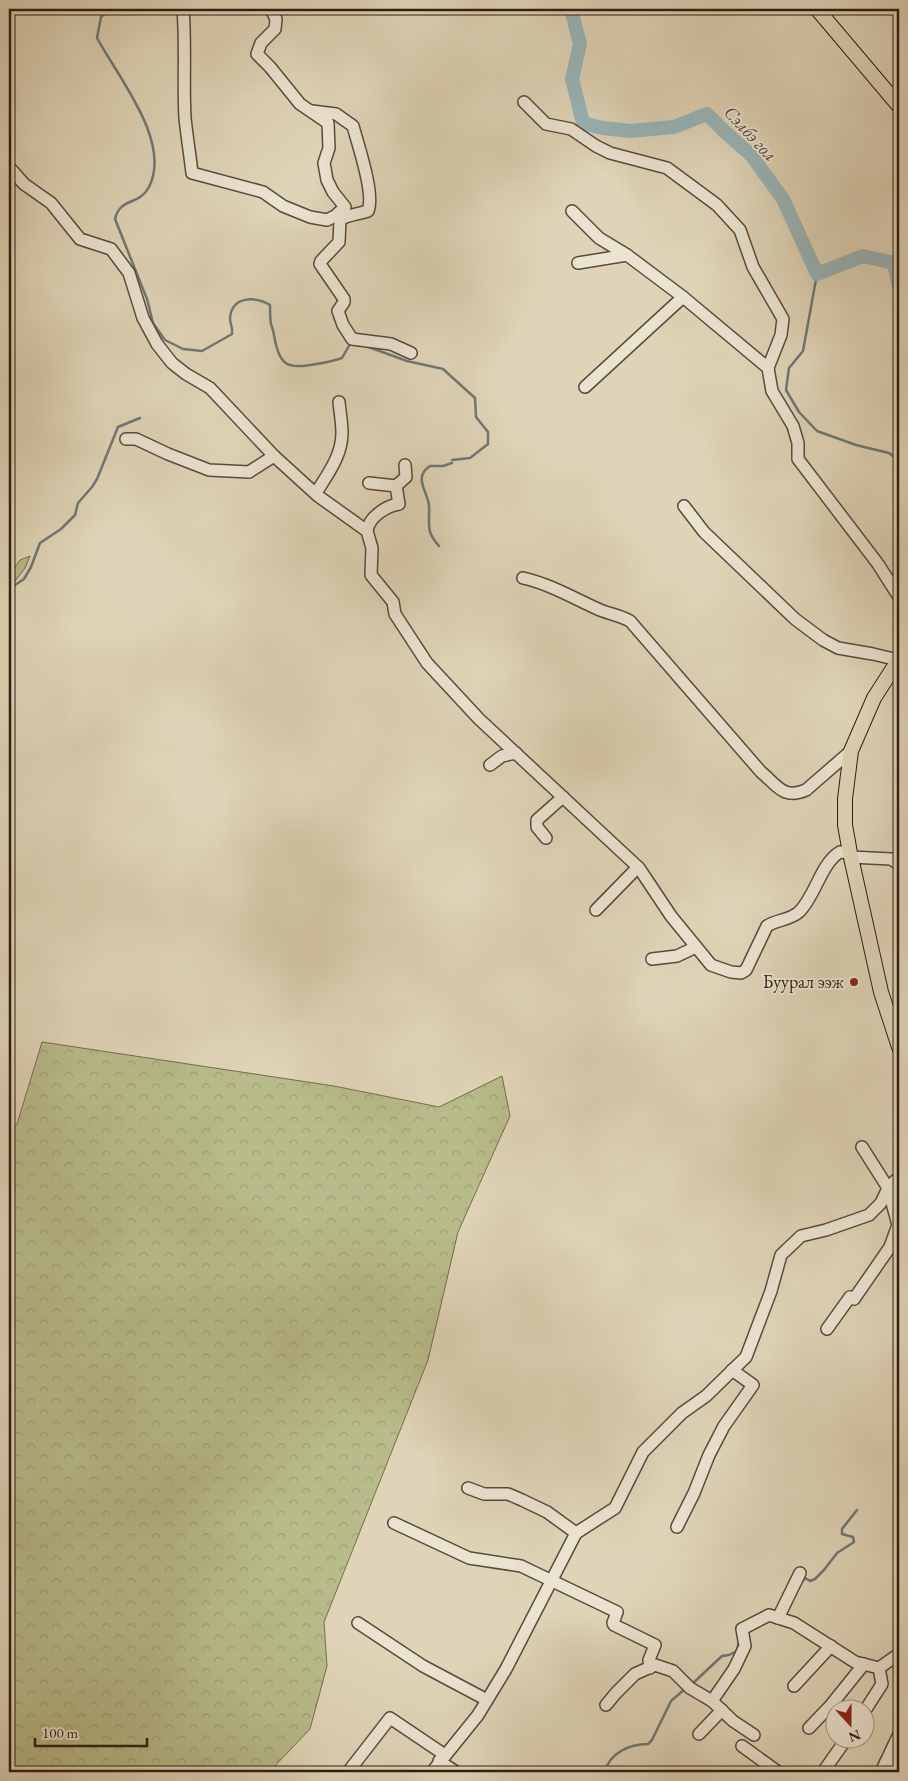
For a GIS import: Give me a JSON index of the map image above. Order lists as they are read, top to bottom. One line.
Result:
{"water":["Сэлбэ гол"],"places":["Буурал ээж"],"scale_bar":"100 m","north":"bottom"}
